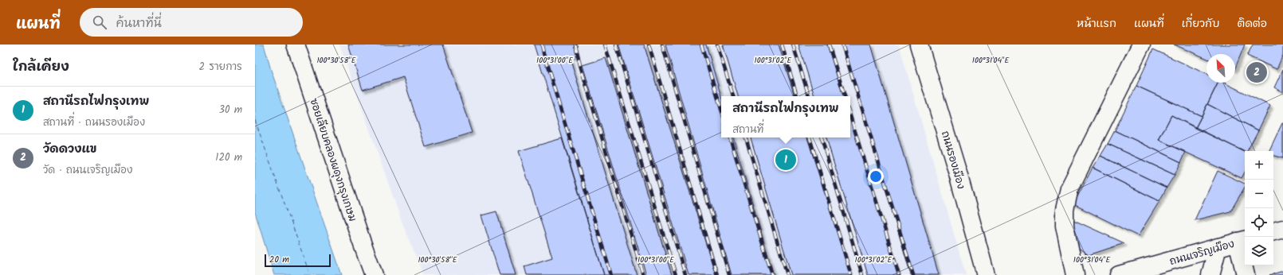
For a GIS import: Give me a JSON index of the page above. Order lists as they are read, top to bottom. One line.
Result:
{"streets":{"street":["ซอยเลียบคลองผดุงกรุงเกษม","ถนนรองเมือง","ถนนเจริญเมือง"]},"scale_bar":"20 m","north":"top left","page":{"header":"แผนที่","search":"ค้นหาที่นี่","nav":["หน้าแรก","แผนที่","เกี่ยวกับ","ติดต่อ"],"heading":["ใกล้เคียง","2 รายการ"],"pins":["2","1"],"list":[{"mark":"1","name":"สถานีรถไฟกรุงเทพ","note":"สถานที่ · ถนนรองเมือง","value":"30 m"},{"mark":"2","name":"วัดดวงแข","note":"วัด · ถนนเจริญเมือง","value":"120 m"}],"popup":["สถานีรถไฟกรุงเทพ","สถานที่"],"map_buttons":["+","−"],"scale":"20 m"},"coordinates":["100°30'58\"E","100°31'00\"E","100°31'02\"E","100°31'04\"E"]}
